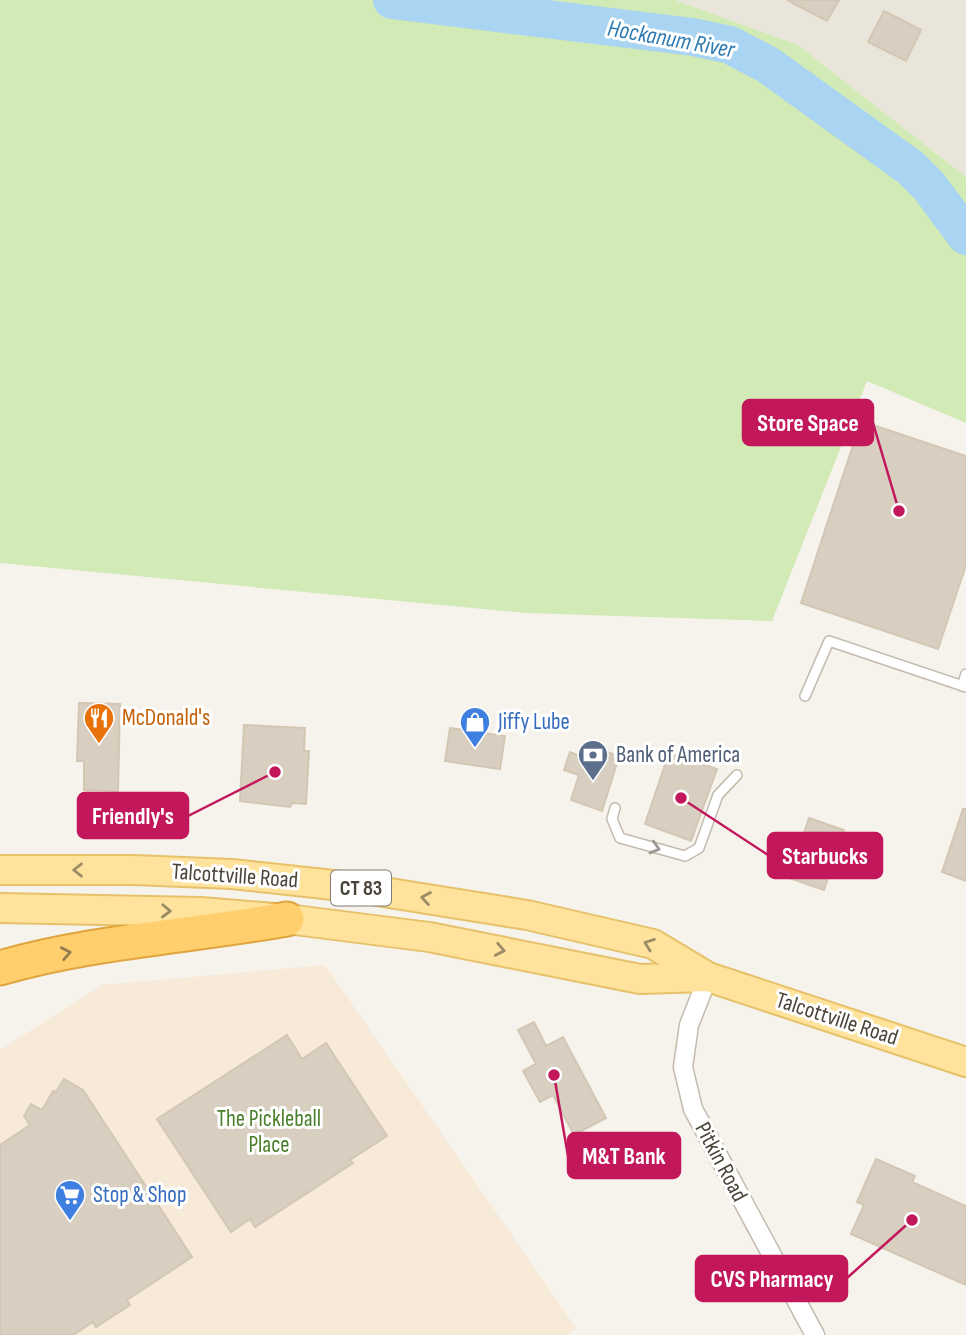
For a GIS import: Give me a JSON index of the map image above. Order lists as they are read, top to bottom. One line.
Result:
{"streets":{"main road":["Talcottville Road","CT 83"],"street":["Pitkin Road"]},"crossings":[["Talcottville Road","Pitkin Road"]],"water":["Hockanum River"],"parks":["The Pickleball Place"],"places":{"other":["Store Space","Friendly's","Starbucks","M&T Bank","CVS Pharmacy"],"restaurant":["McDonald's"],"shop":["Jiffy Lube"],"bank":["Bank of America"],"supermarket":["Stop & Shop"]}}
